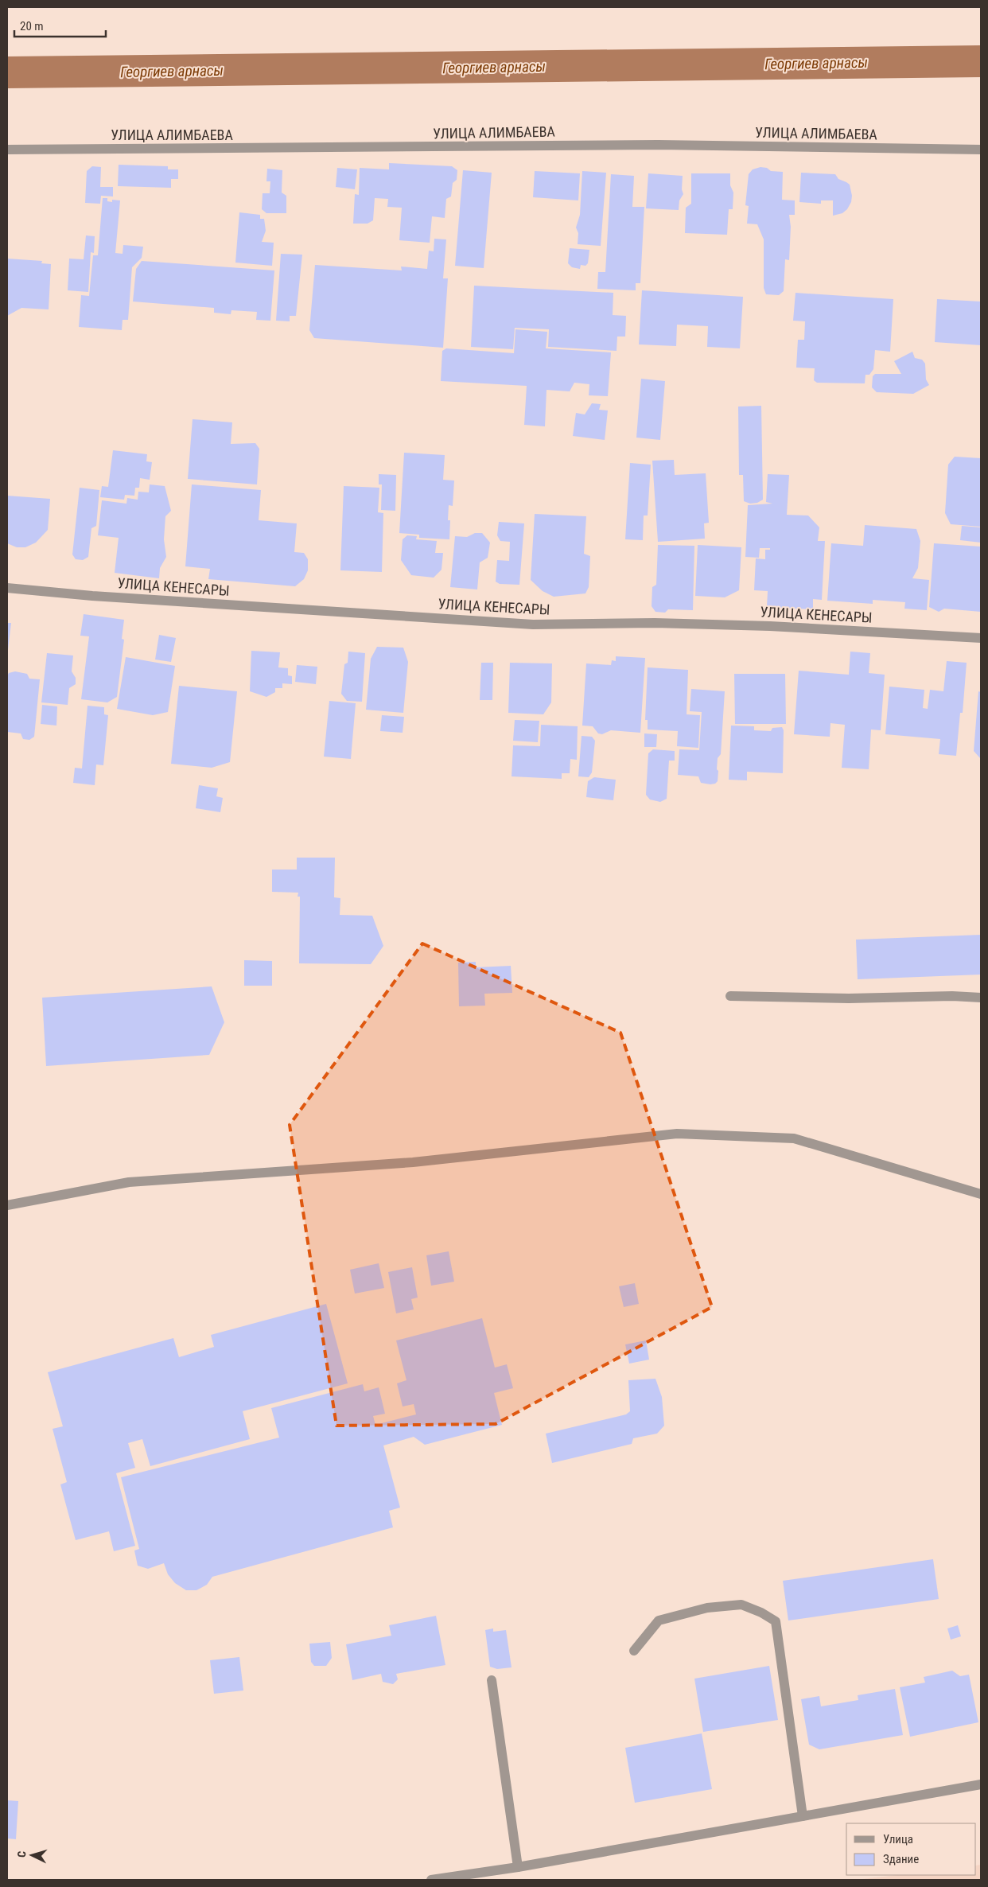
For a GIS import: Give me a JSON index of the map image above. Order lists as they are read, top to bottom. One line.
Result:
{"streets":{"street":["УЛИЦА АЛИМБАЕВА","УЛИЦА КЕНЕСАРЫ"]},"water":["Георгиев арнасы"],"legend":["Улица","Здание"],"scale_bar":"20 m","north":"left"}
